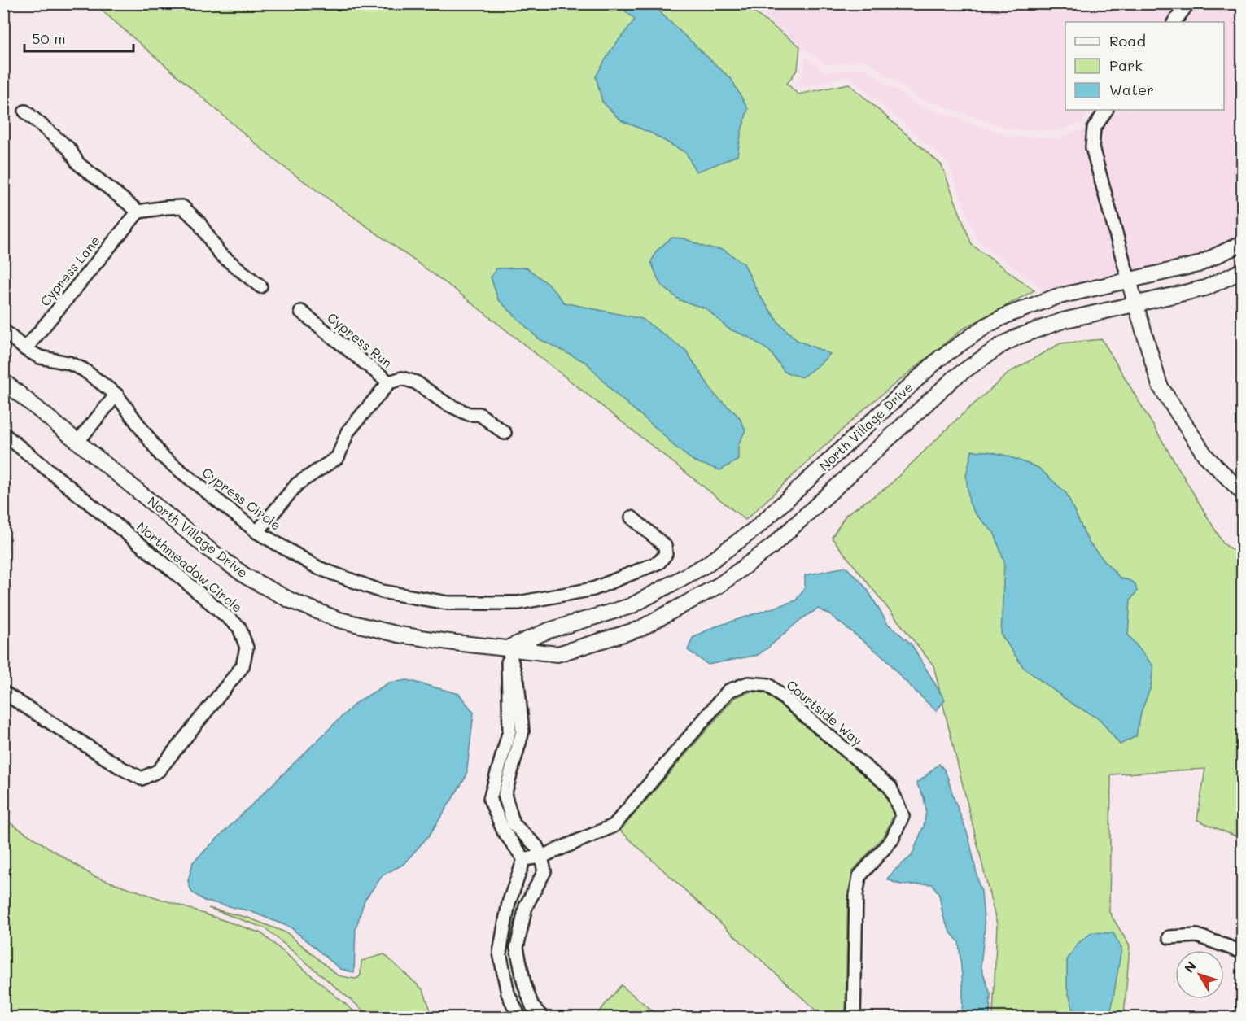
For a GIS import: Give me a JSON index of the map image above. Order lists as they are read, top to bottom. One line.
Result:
{"streets":{"street":["Cypress Lane","Cypress Run","North Village Drive","Cypress Circle","Northmeadow Circle","Courtside Way"]},"crossings":[["Cypress Lane","Cypress Circle"]],"legend":["Road","Park","Water"],"scale_bar":"50 m","north":"top left"}
